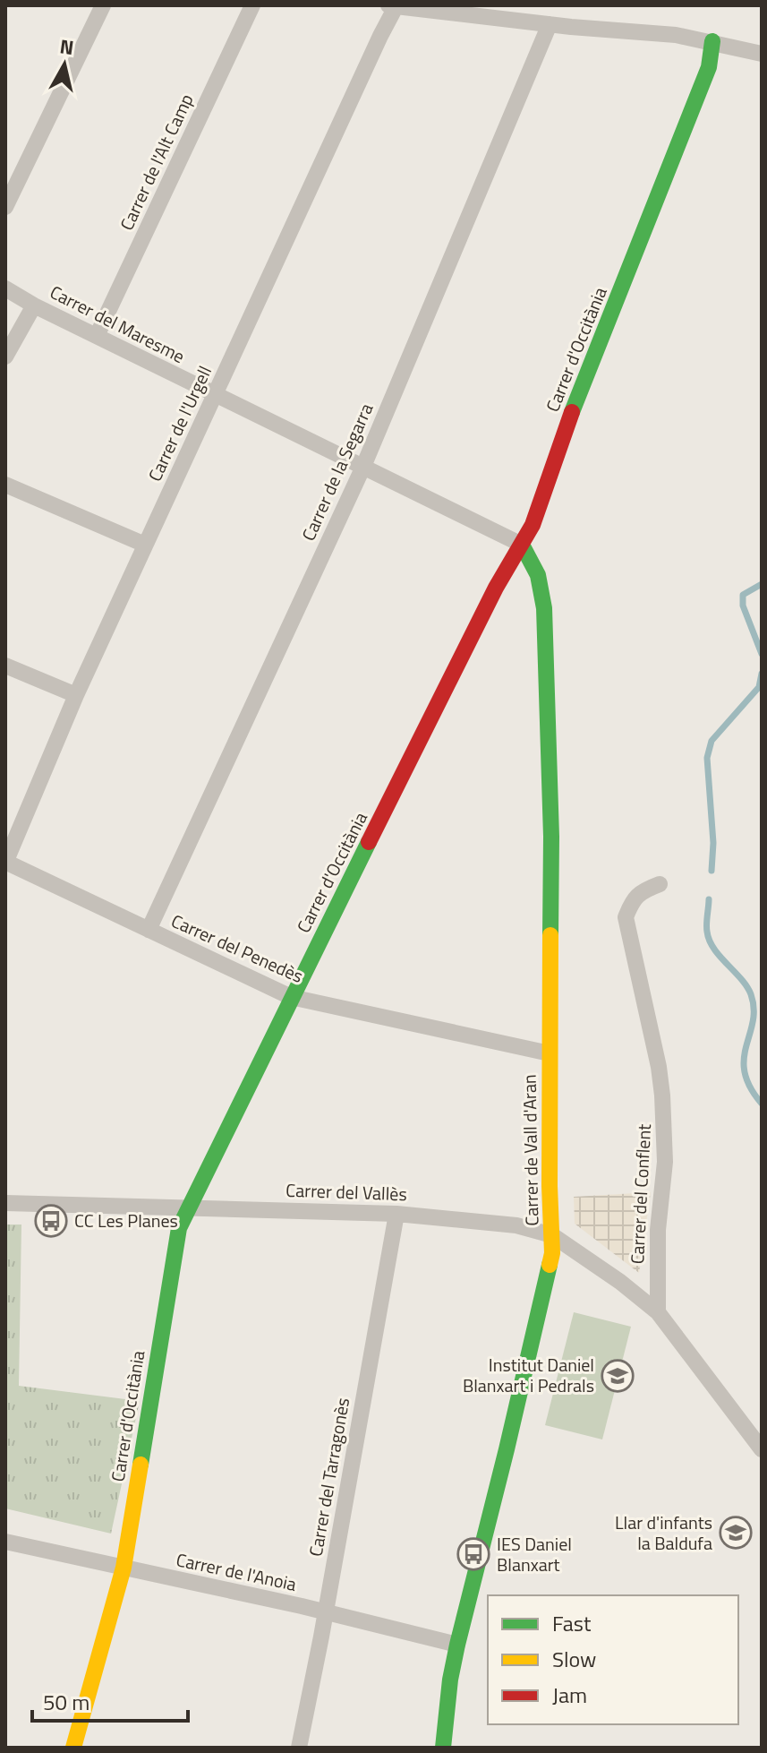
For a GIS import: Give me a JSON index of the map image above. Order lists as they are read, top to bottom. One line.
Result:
{"streets":{"street":["Carrer de l'Alt Camp","Carrer del Maresme","Carrer d'Occitània","Carrer de l'Urgell","Carrer de la Segarra","Carrer del Penedès","Carrer de Vall d'Aran","Carrer del Vallès","Carrer del Conflent","Carrer del Tarragonès","Carrer de l'Anoia"]},"crossings":[["Carrer de l'Alt Camp","Carrer del Maresme"],["Carrer del Maresme","Carrer d'Occitània"],["Carrer del Maresme","Carrer de l'Urgell"],["Carrer del Maresme","Carrer de la Segarra"],["Carrer del Maresme","Carrer de Vall d'Aran"],["Carrer d'Occitània","Carrer del Penedès"],["Carrer d'Occitània","Carrer de Vall d'Aran"],["Carrer d'Occitània","Carrer del Vallès"],["Carrer d'Occitània","Carrer de l'Anoia"],["Carrer de l'Urgell","Carrer del Penedès"],["Carrer de la Segarra","Carrer del Penedès"],["Carrer del Penedès","Carrer de Vall d'Aran"],["Carrer de Vall d'Aran","Carrer del Vallès"],["Carrer de Vall d'Aran","Carrer de l'Anoia"],["Carrer del Vallès","Carrer del Conflent"],["Carrer del Vallès","Carrer del Tarragonès"],["Carrer del Tarragonès","Carrer de l'Anoia"]],"places":{"bus stop":["CC Les Planes","IES Daniel Blanxart"],"school or university":["Institut Daniel Blanxart i Pedrals","Llar d'infants la Baldufa"]},"legend":["Fast","Slow","Jam"],"scale_bar":"50 m","north":"top"}
